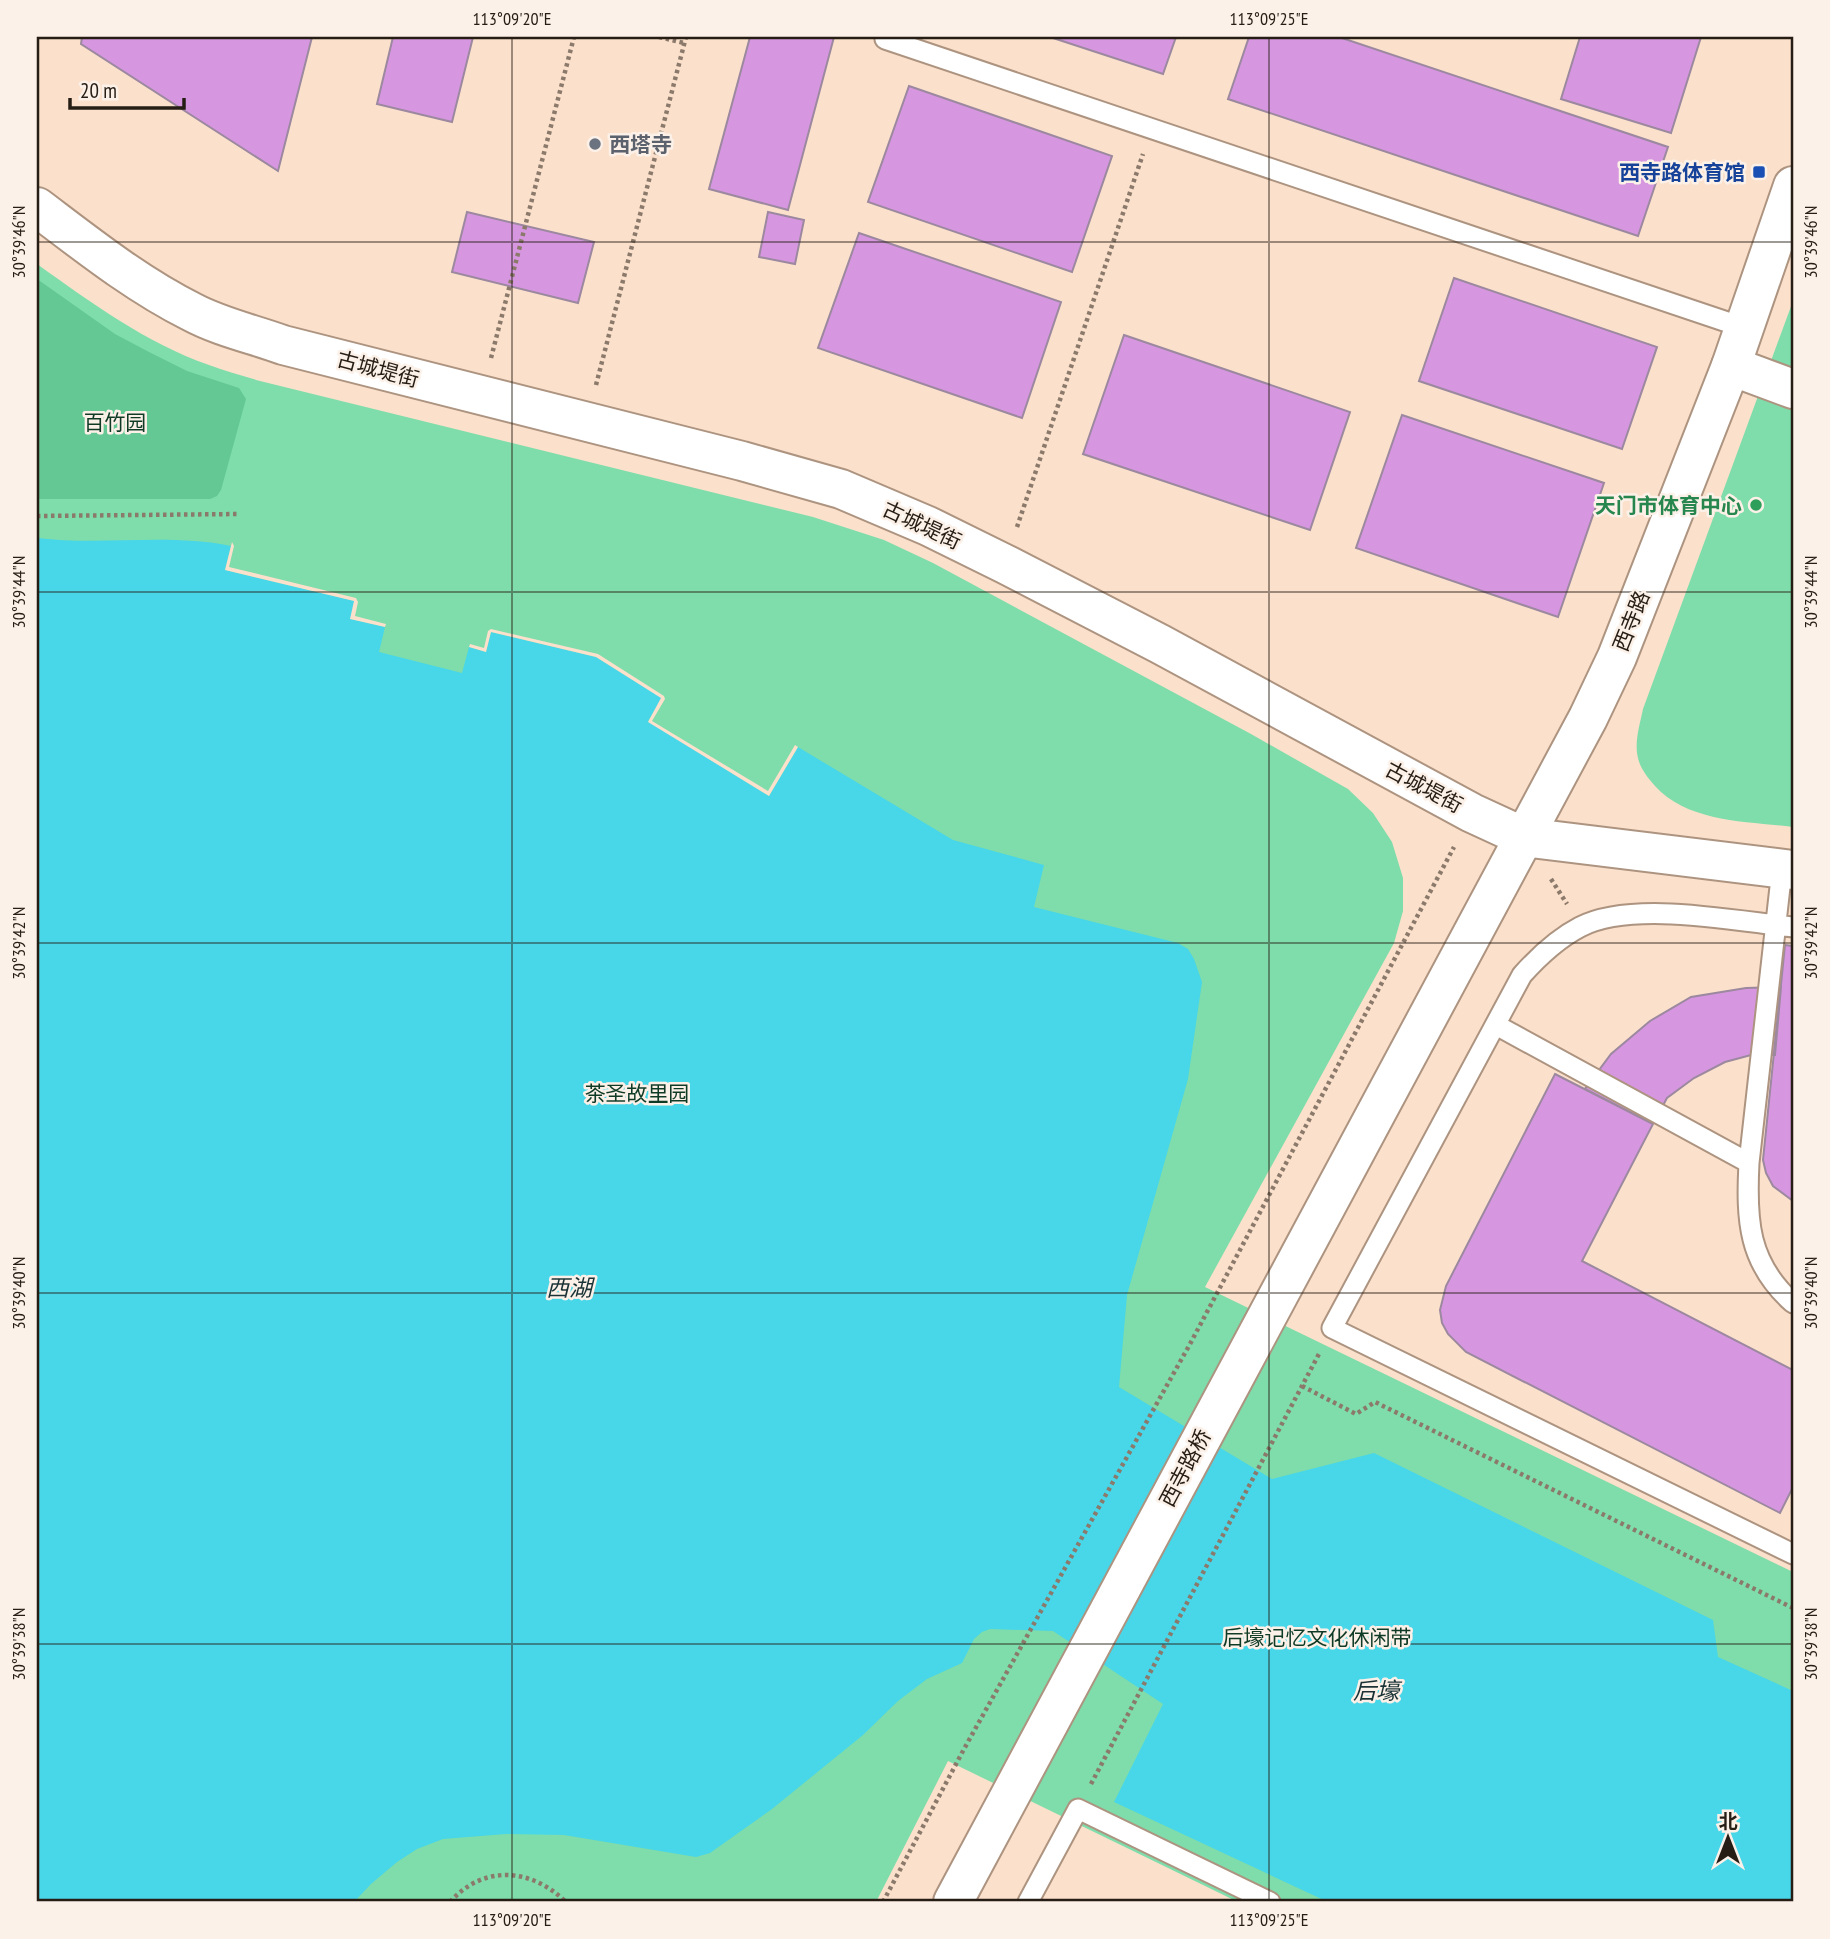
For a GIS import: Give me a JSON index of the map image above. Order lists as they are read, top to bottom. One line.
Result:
{"streets":{"street":["古城堤街","西寺路","西寺路桥"]},"crossings":[["古城堤街","西寺路"],["西寺路","西寺路桥"]],"water":["西湖","后壕"],"parks":["百竹园","茶圣故里园","后壕记忆文化休闲带"],"places":{"other":["西塔寺","天门市体育中心"],"transit":["西寺路体育馆"]},"scale_bar":"20 m","north":"top","coordinates":["113°09'20\"E","113°09'25\"E","30°39'46\"N","30°39'44\"N","30°39'42\"N","30°39'40\"N","30°39'38\"N"]}
